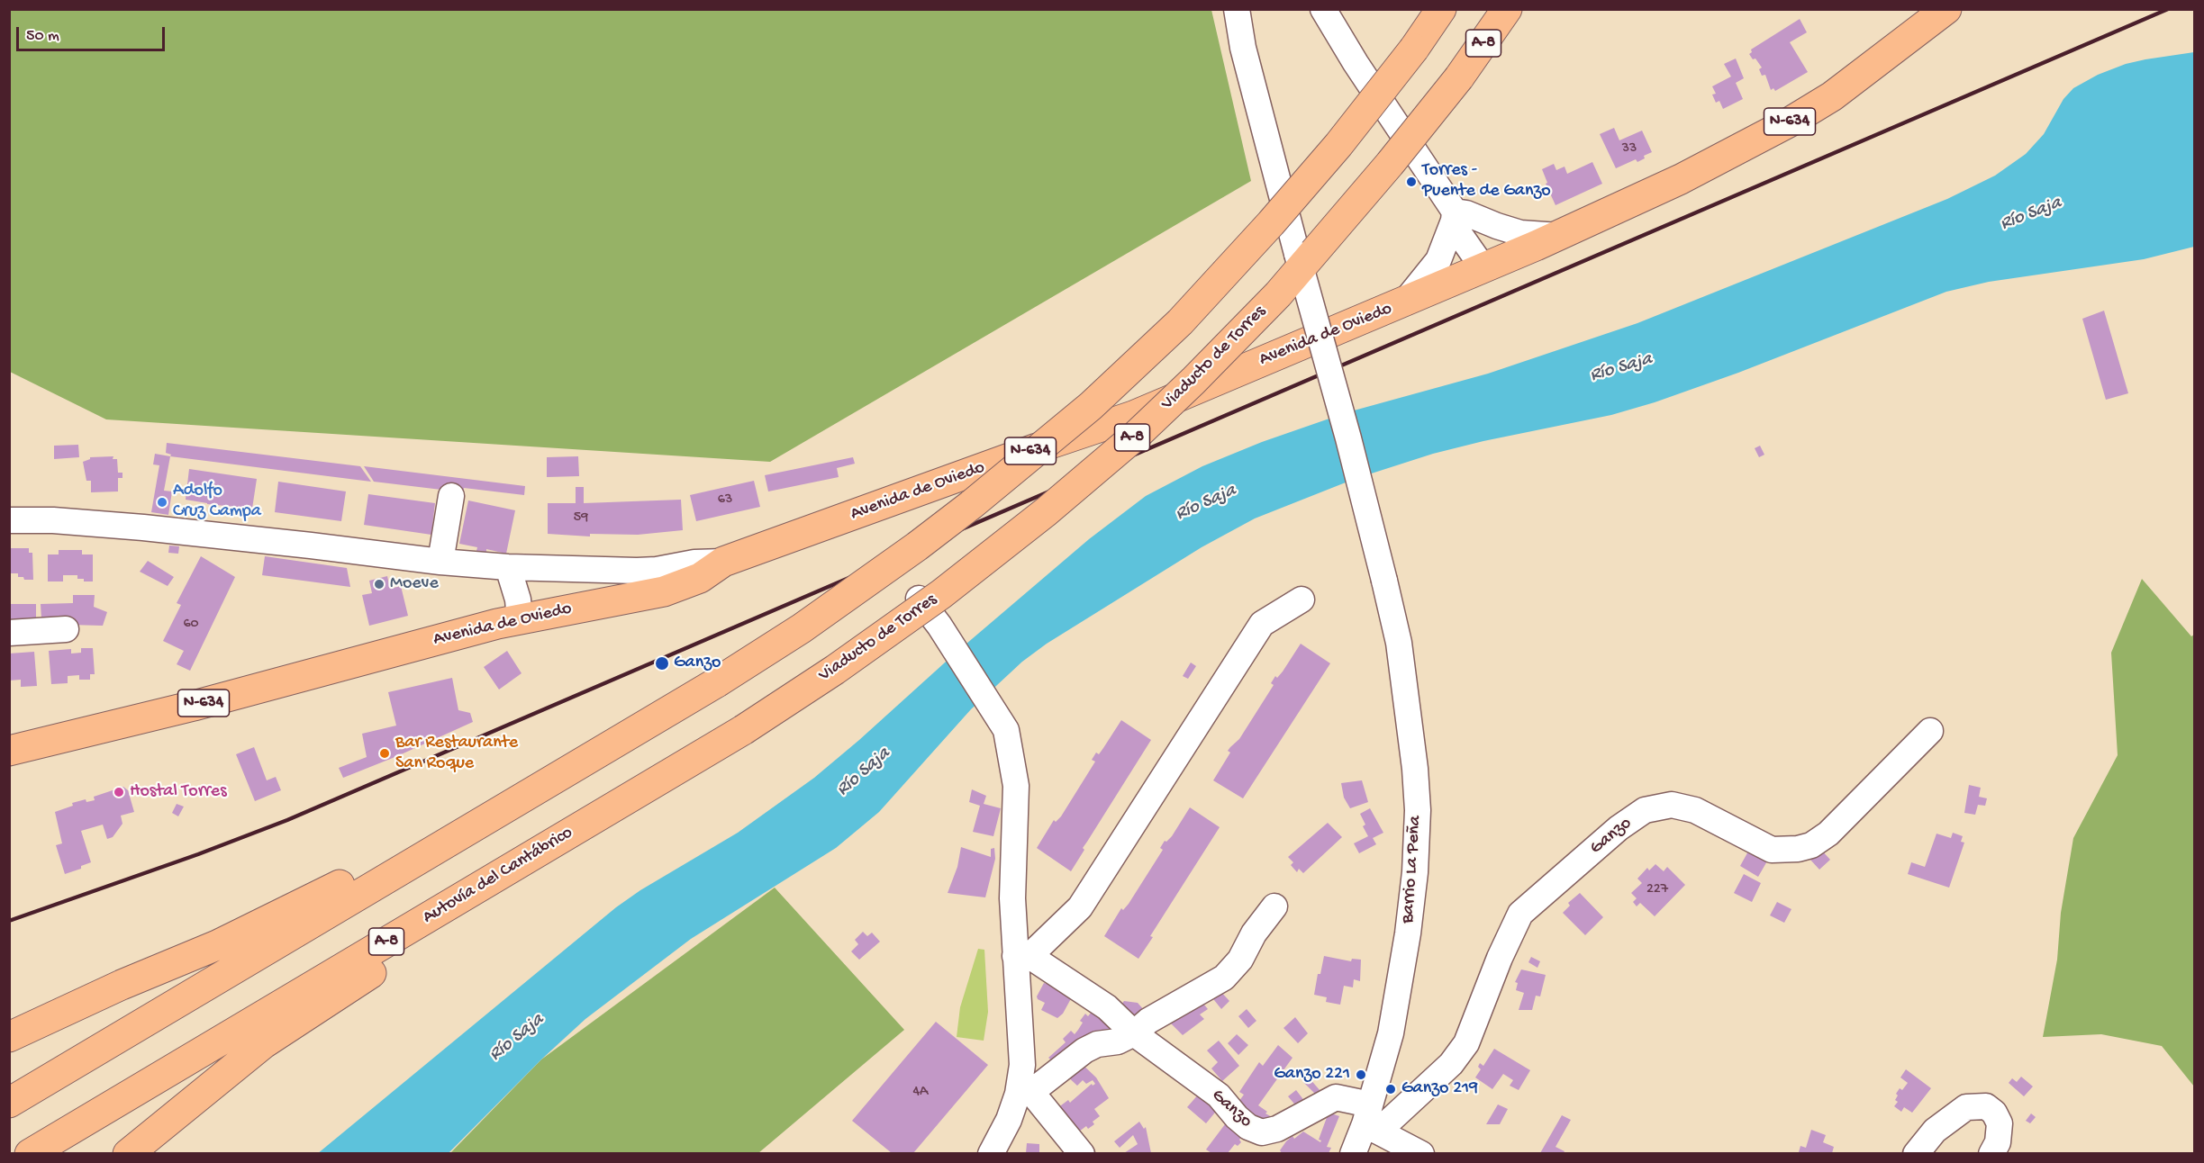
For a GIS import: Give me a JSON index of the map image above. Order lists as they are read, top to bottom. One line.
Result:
{"streets":{"highway":["A-8","N-634","Avenida de Oviedo","Viaducto de Torres","Autovía del Cantábrico"],"street":["Ganzo","Barrio La Peña"]},"crossings":[["Viaducto de Torres","Autovía del Cantábrico"],["Ganzo","Barrio La Peña"]],"water":["Río Saja"],"places":["Torres - Puente de Ganzo","Adolfo Cruz Campa","Moeve","Ganzo","Bar Restaurante San Roque","Hostal Torres","Ganzo 221","Ganzo 219"],"house_numbers":["33","63","59","60","227","4A"],"scale_bar":"50 m"}
